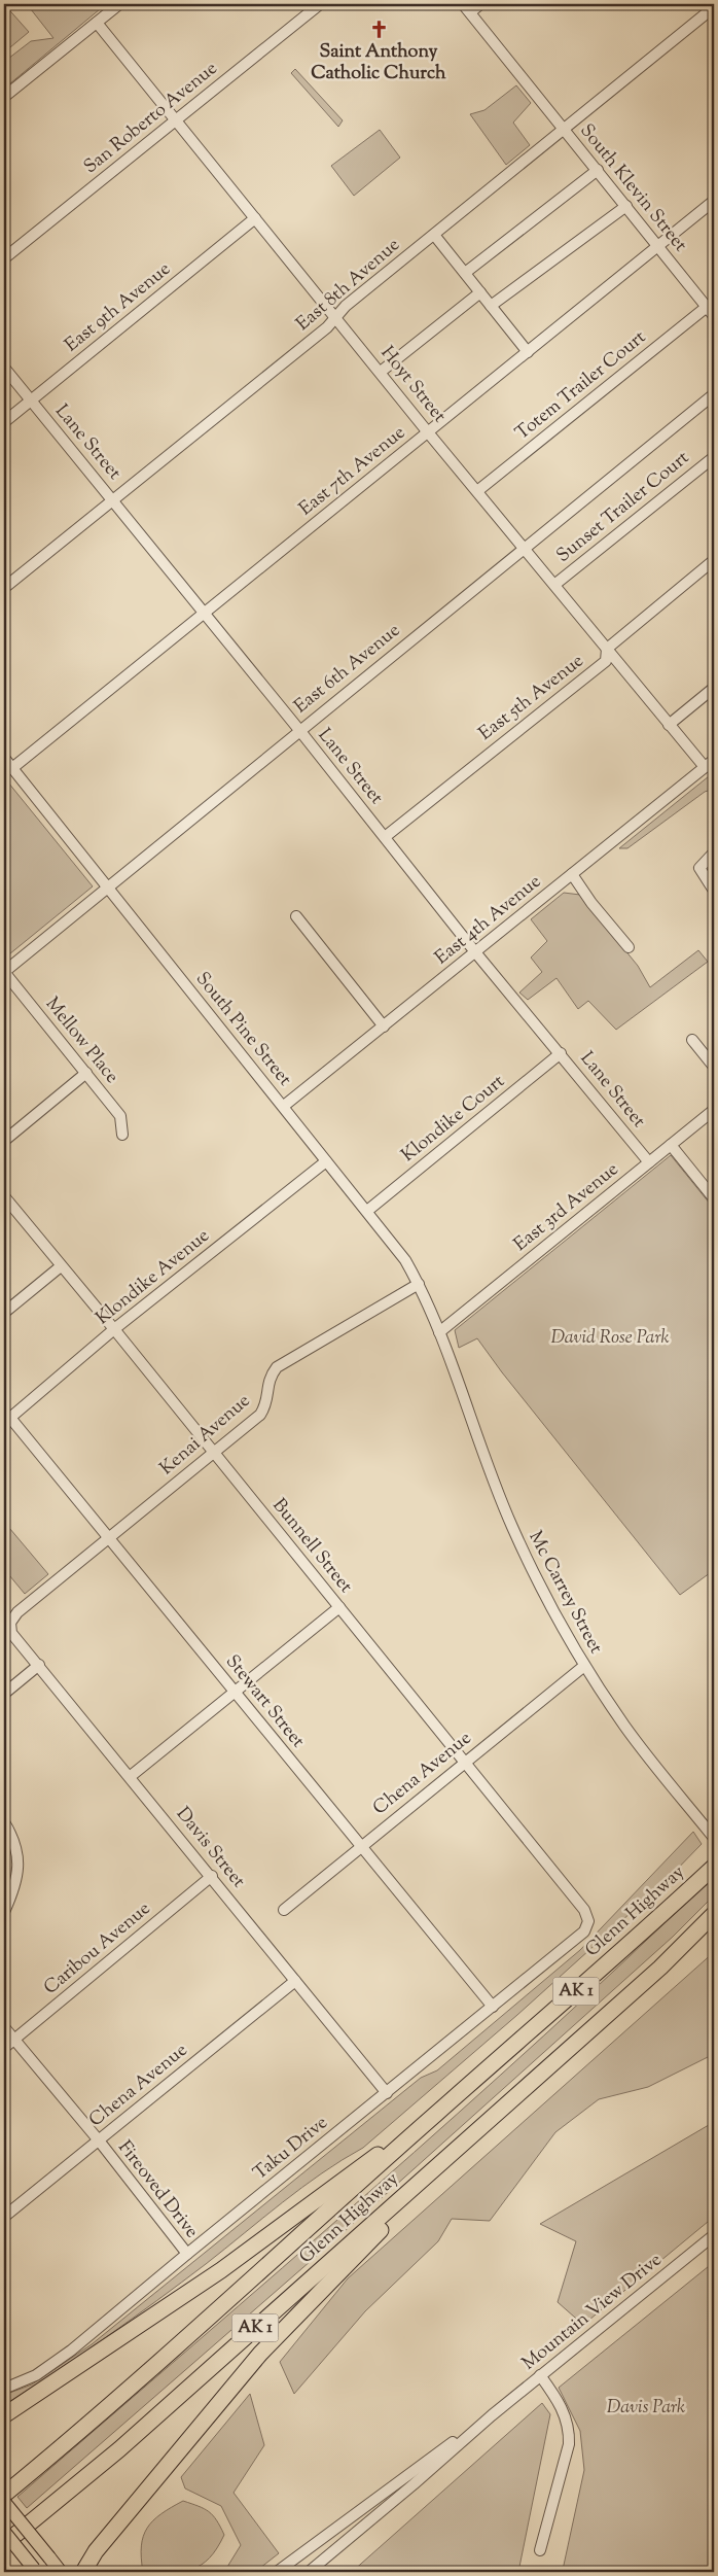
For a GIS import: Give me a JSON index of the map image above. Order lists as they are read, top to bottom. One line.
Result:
{"streets":{"highway":["Glenn Highway","AK 1"],"street":["San Roberto Avenue","South Klevin Street","East 8th Avenue","East 9th Avenue","Hoyt Street","Totem Trailer Court","Lane Street","East 7th Avenue","Sunset Trailer Court","East 6th Avenue","East 5th Avenue","East 4th Avenue","South Pine Street","Mellow Place","Klondike Court","East 3rd Avenue","Klondike Avenue","Kenai Avenue","Bunnell Street","Mc Carrey Street","Stewart Street","Chena Avenue","Davis Street","Caribou Avenue","Taku Drive","Fireoved Drive","Mountain View Drive"]},"crossings":[["San Roberto Avenue","Hoyt Street"],["South Klevin Street","East 8th Avenue"],["South Klevin Street","Totem Trailer Court"],["South Klevin Street","East 7th Avenue"],["East 8th Avenue","Hoyt Street"],["East 8th Avenue","Lane Street"],["East 9th Avenue","Hoyt Street"],["East 9th Avenue","Lane Street"],["Hoyt Street","Totem Trailer Court"],["Hoyt Street","East 7th Avenue"],["Hoyt Street","Sunset Trailer Court"],["Hoyt Street","East 6th Avenue"],["Hoyt Street","East 5th Avenue"],["Hoyt Street","East 4th Avenue"],["Lane Street","East 7th Avenue"],["Lane Street","East 6th Avenue"],["Lane Street","East 5th Avenue"],["Lane Street","East 4th Avenue"],["Lane Street","Klondike Court"],["Lane Street","East 3rd Avenue"],["East 7th Avenue","South Pine Street"],["East 6th Avenue","South Pine Street"],["East 6th Avenue","Mellow Place"],["East 4th Avenue","South Pine Street"],["South Pine Street","Klondike Court"],["South Pine Street","East 3rd Avenue"],["South Pine Street","Klondike Avenue"],["South Pine Street","Kenai Avenue"],["South Pine Street","Mc Carrey Street"],["East 3rd Avenue","Mc Carrey Street"],["Klondike Avenue","Bunnell Street"],["Klondike Avenue","Stewart Street"],["Kenai Avenue","Bunnell Street"],["Kenai Avenue","Stewart Street"],["Kenai Avenue","Davis Street"],["Bunnell Street","Chena Avenue"],["Bunnell Street","Taku Drive"],["Mc Carrey Street","Chena Avenue"],["Stewart Street","Chena Avenue"],["Stewart Street","Taku Drive"],["Chena Avenue","Davis Street"],["Chena Avenue","Fireoved Drive"],["Davis Street","Caribou Avenue"],["Davis Street","Taku Drive"],["Caribou Avenue","Fireoved Drive"],["Taku Drive","Fireoved Drive"]],"parks":["David Rose Park","Davis Park"],"places":{"church":["Saint Anthony Catholic Church"]}}
